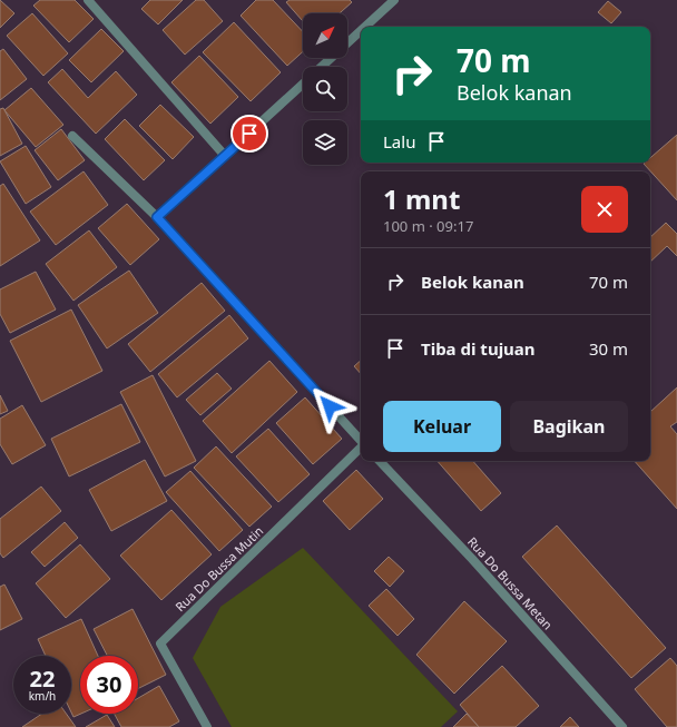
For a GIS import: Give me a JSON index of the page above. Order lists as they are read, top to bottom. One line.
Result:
{"streets":{"street":["Rua Do Bussa Mutin","Rua Do Bussa Metan"]},"north":"top right","page":{"turn":["70 m","Belok kanan"],"then":"Lalu","heading":["1 mnt","100 m · 09:17"],"list":[{"name":"Belok kanan","value":"70 m"},{"name":"Tiba di tujuan","value":"30 m"}],"buttons":["Keluar","Bagikan"],"speed":"22 km/h","limit":"30"}}
